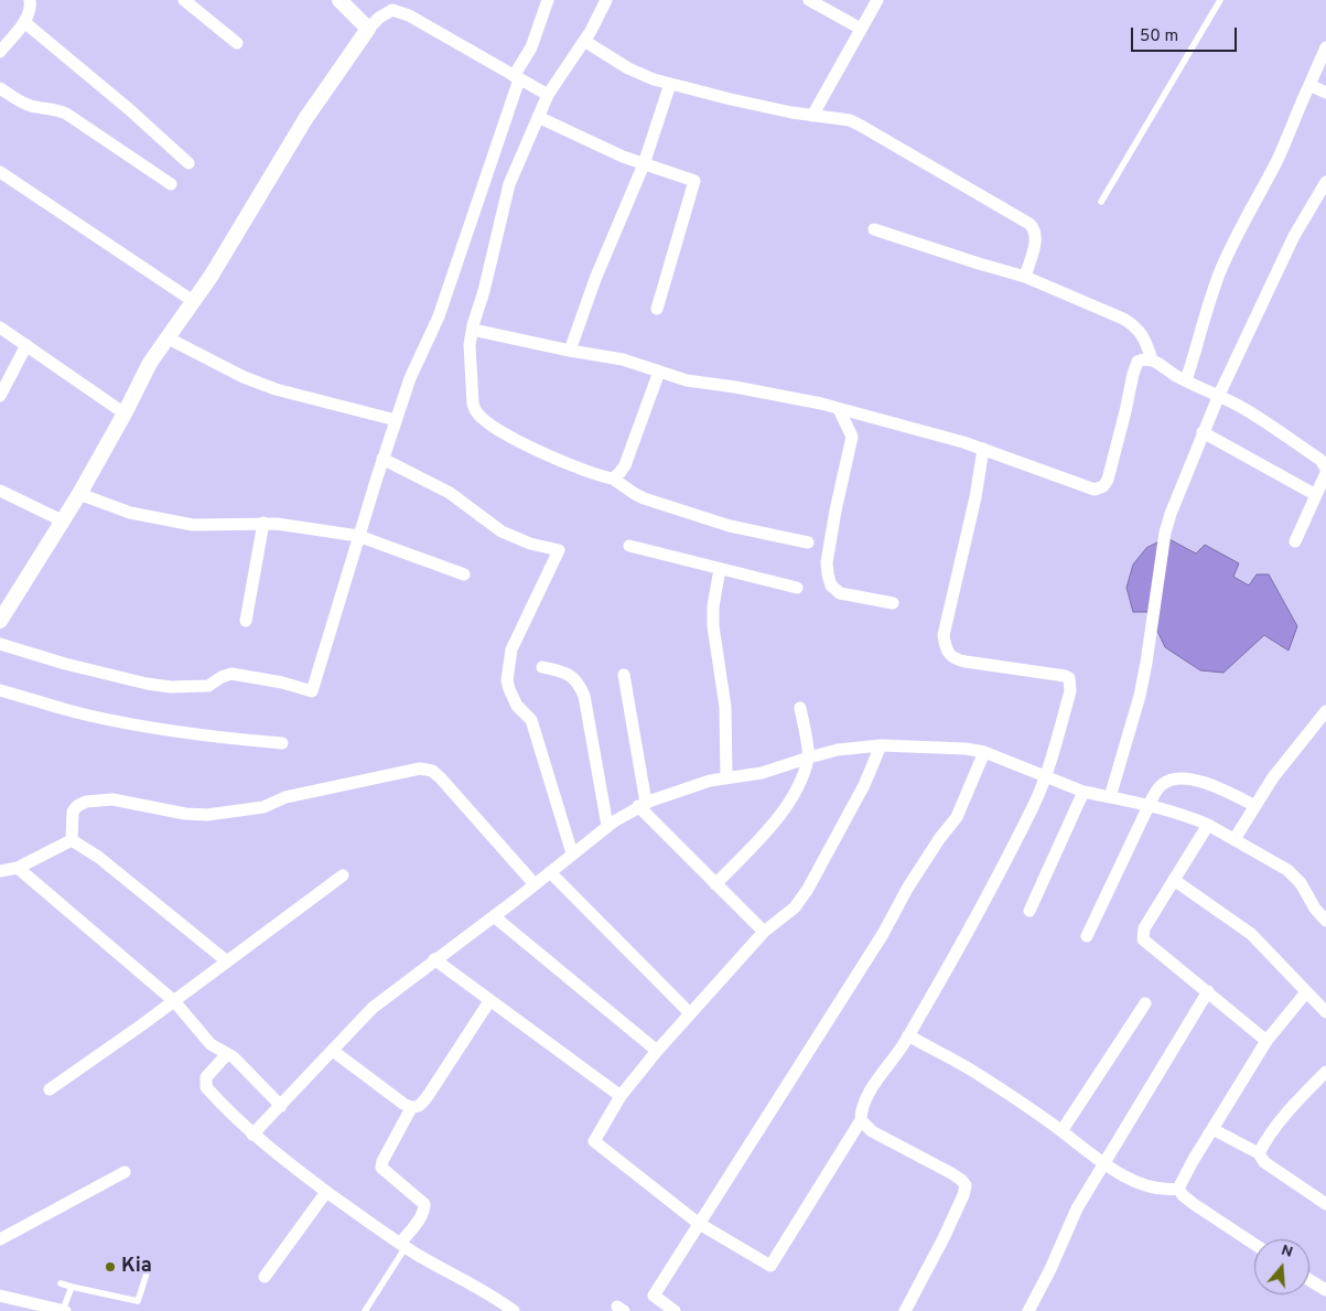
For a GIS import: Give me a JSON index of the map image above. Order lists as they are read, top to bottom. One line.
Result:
{"places":["Kia"],"scale_bar":"50 m","north":"top"}
